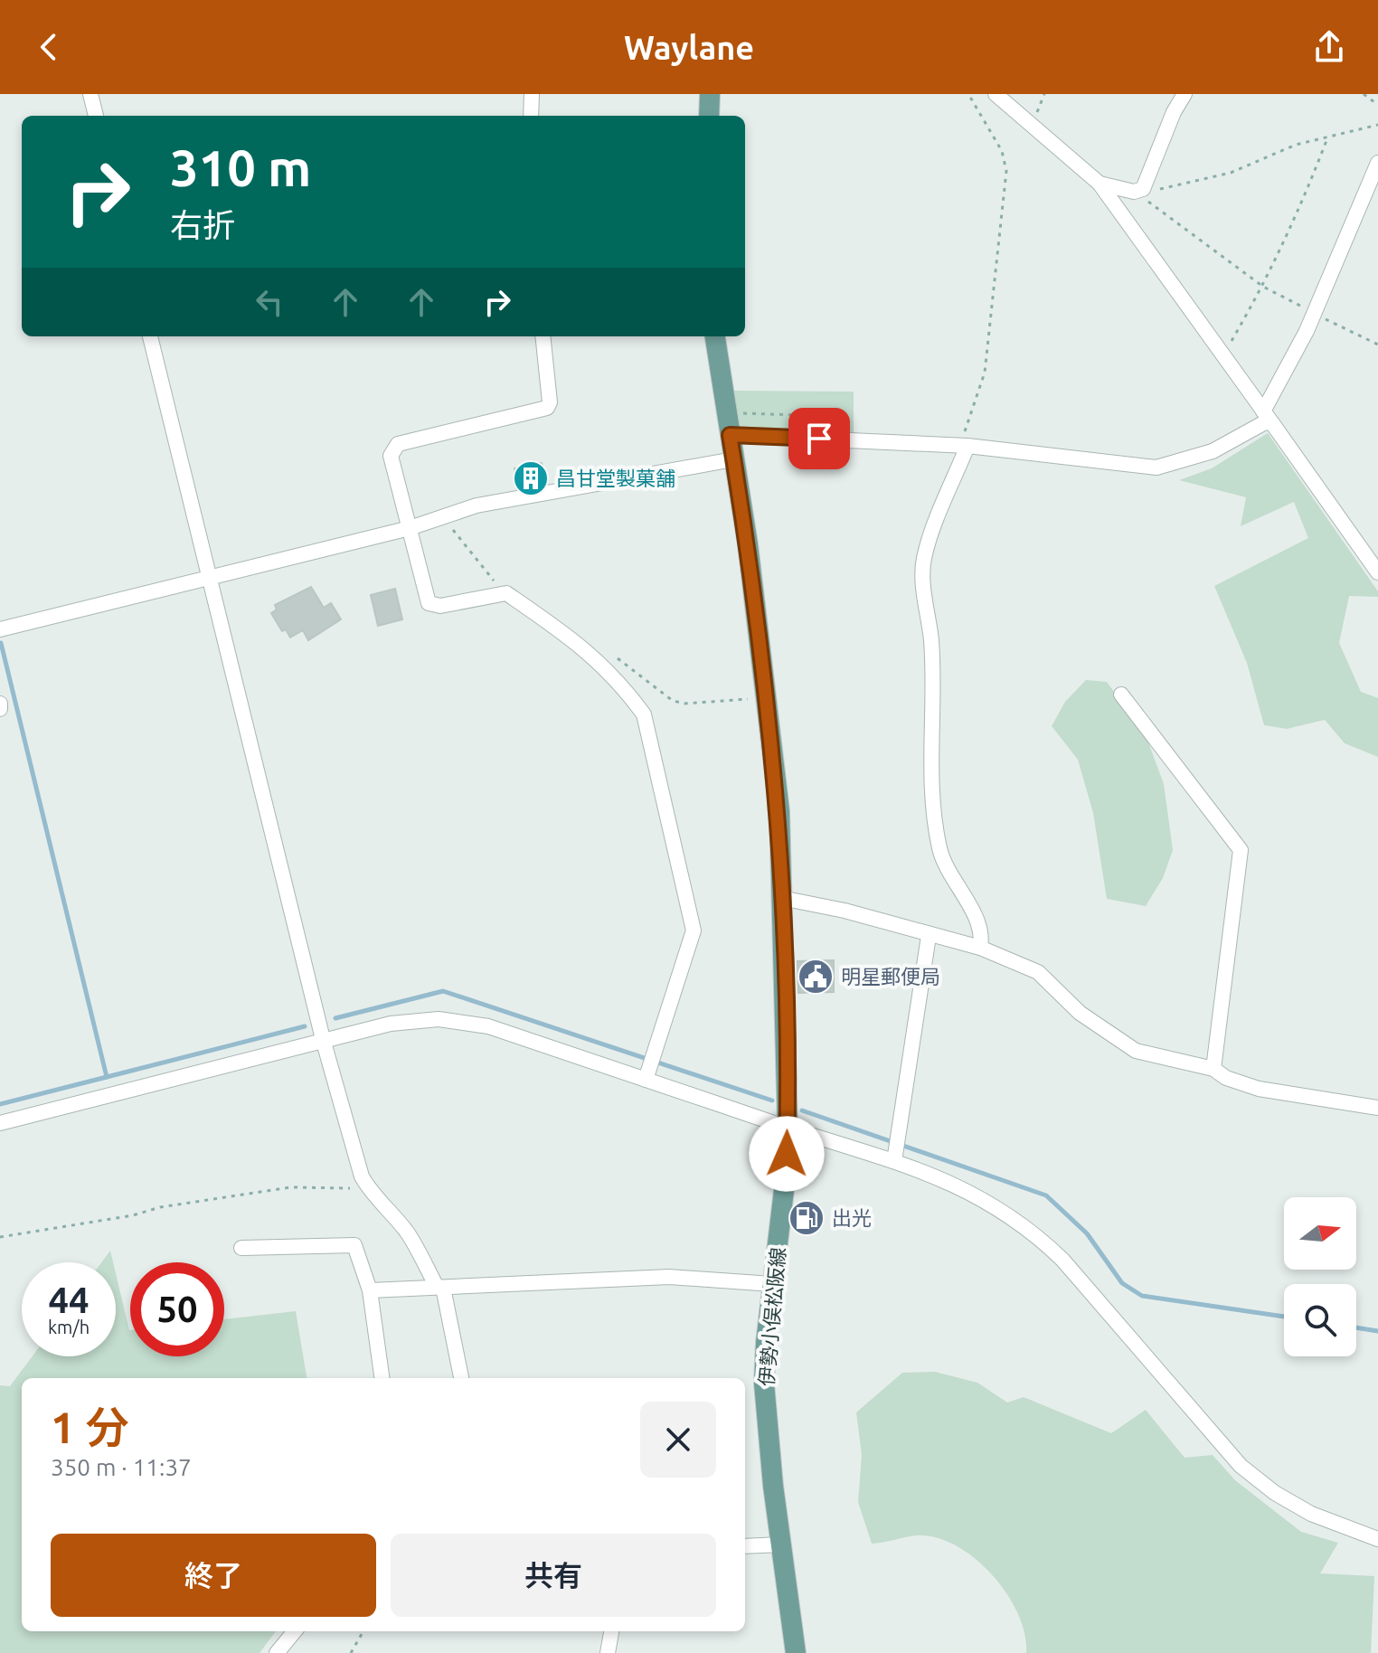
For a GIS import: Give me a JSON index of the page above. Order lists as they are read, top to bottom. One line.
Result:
{"streets":{"main road":["伊勢小俣松阪線"]},"places":{"building":["昌甘堂製菓舗"],"public building":["明星郵便局"],"fuel station":["出光"]},"north":"right","page":{"header":"Waylane","turn":["310 m","右折"],"speed":"44 km/h","limit":"50","heading":["1 分","350 m · 11:37"],"buttons":["終了","共有"]}}
